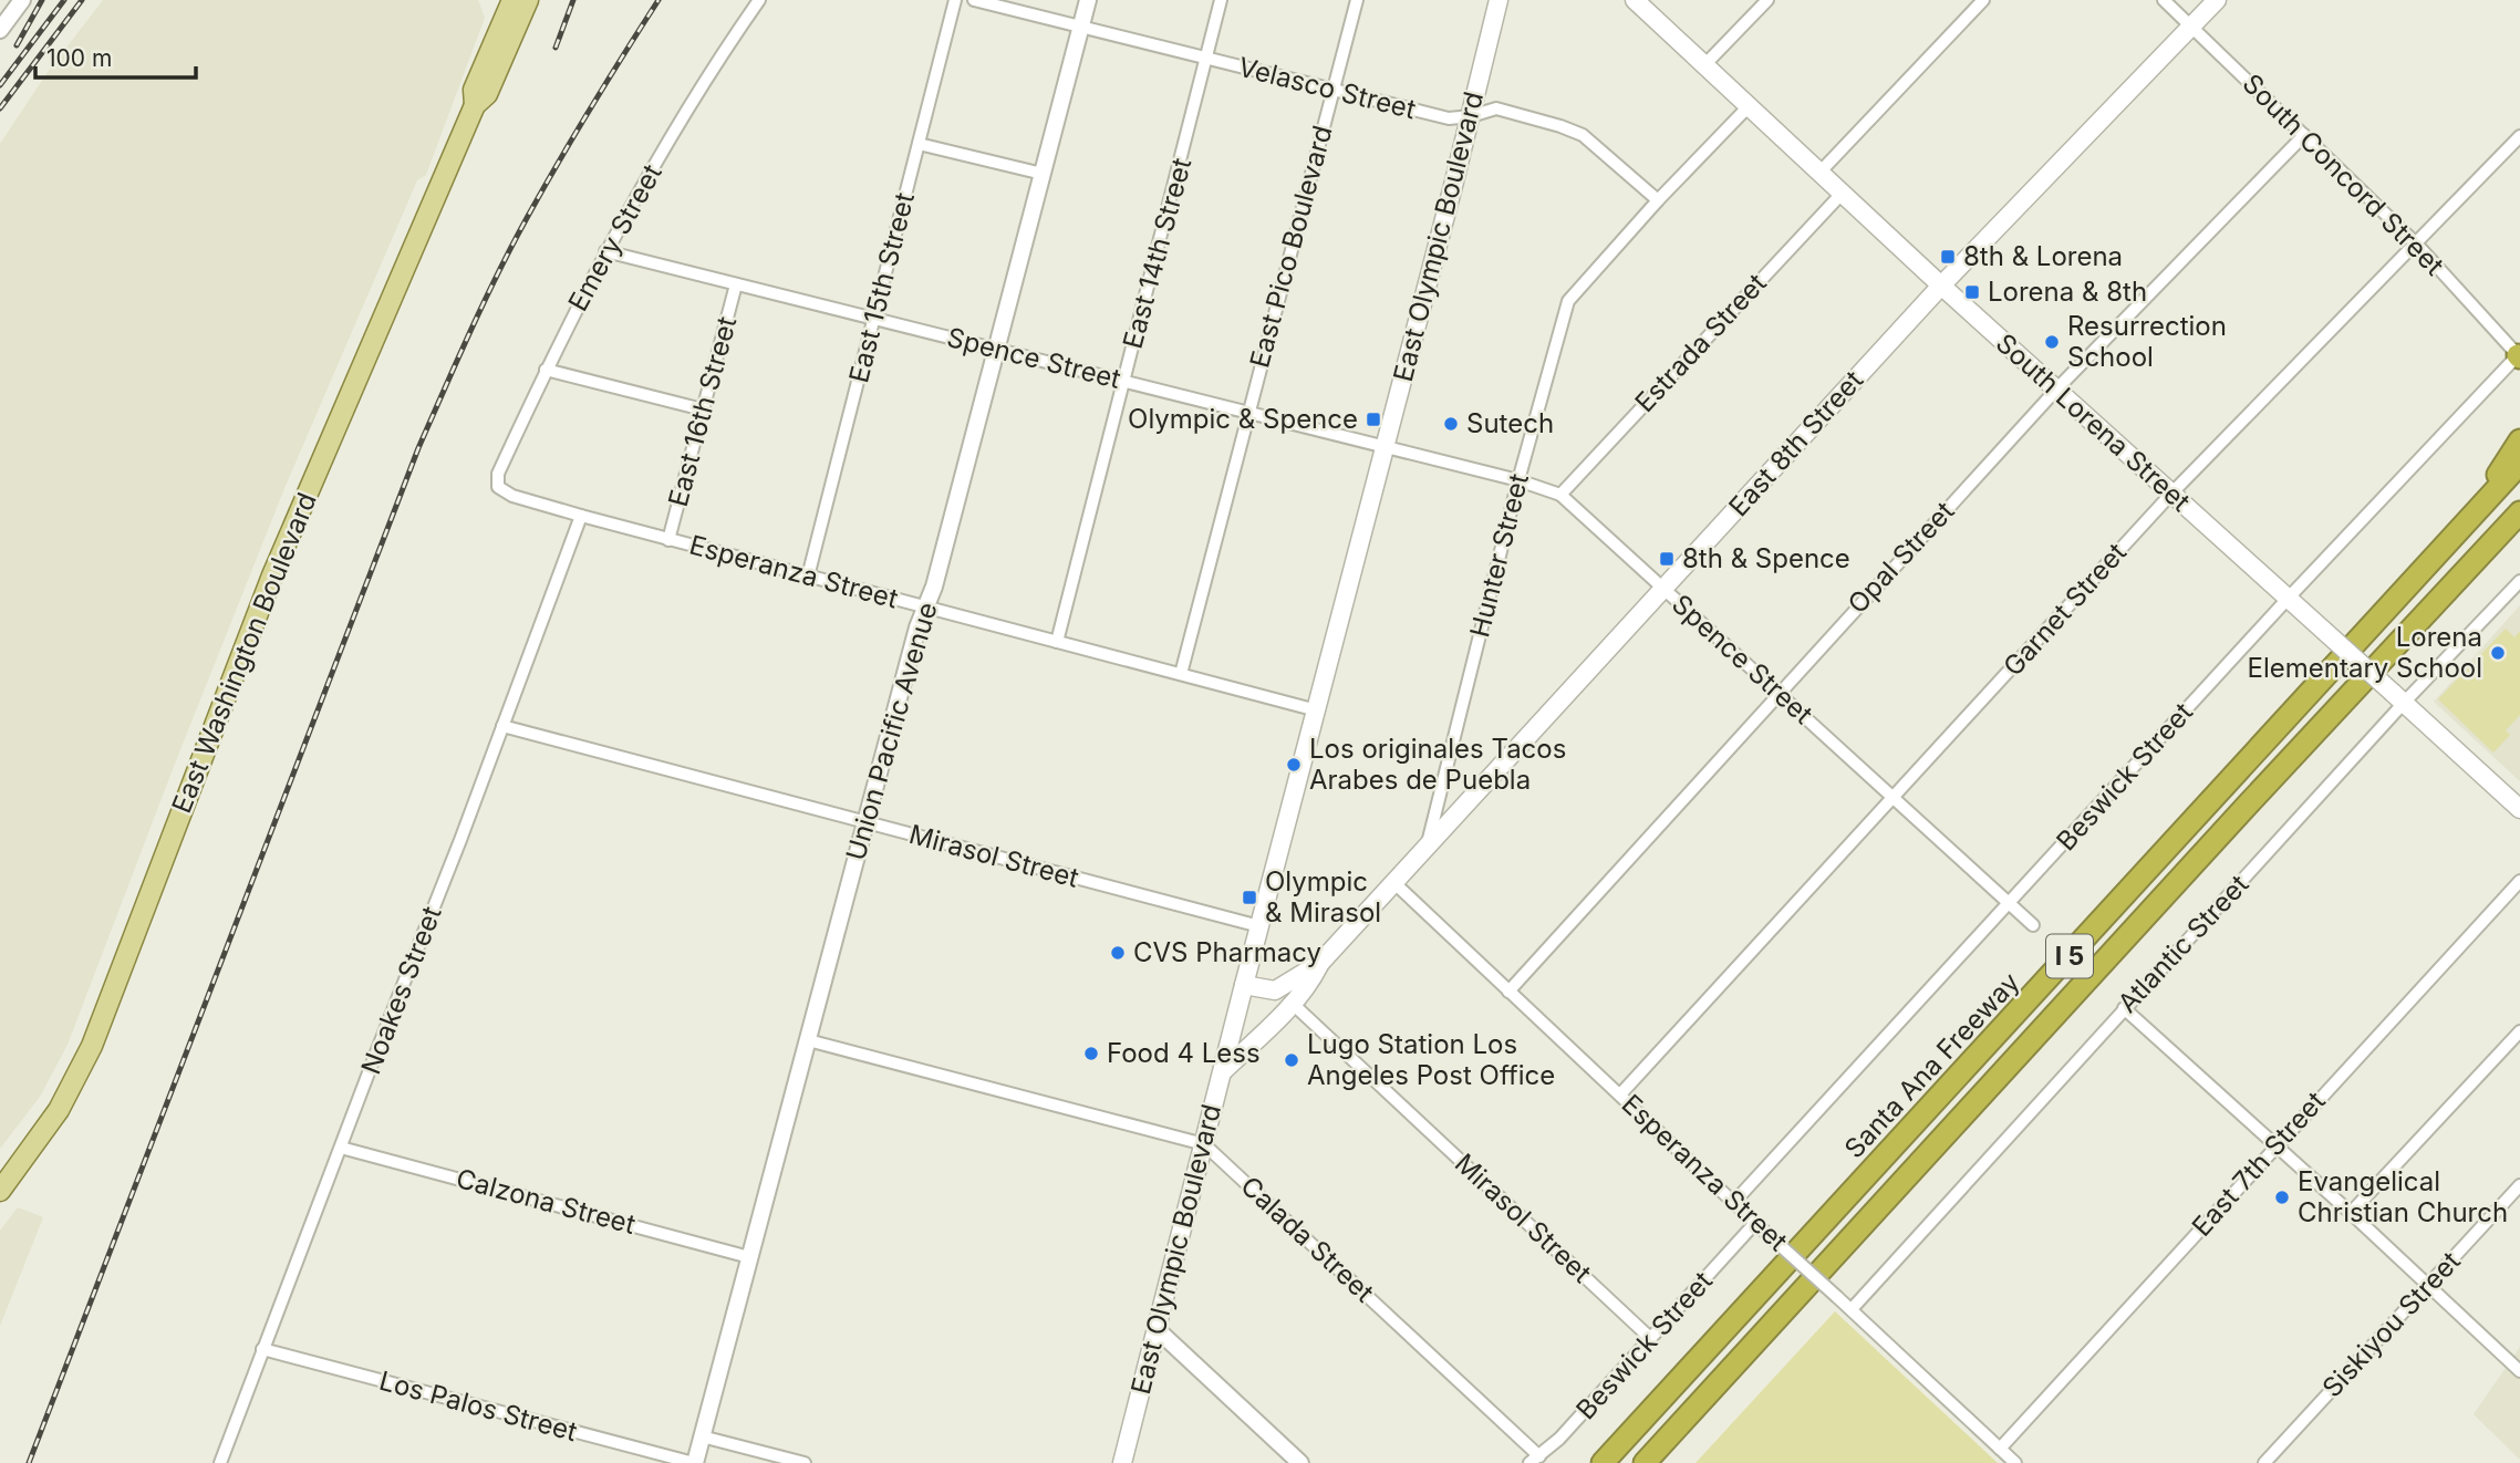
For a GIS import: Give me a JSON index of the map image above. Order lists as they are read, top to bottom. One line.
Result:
{"streets":{"highway":["I 5","Santa Ana Freeway"],"main road":["East Olympic Boulevard","South Lorena Street","East 8th Street","East Washington Boulevard"],"street":["Velasco Street","South Concord Street","Emery Street","East Pico Boulevard","East 14th Street","East 15th Street","Estrada Street","Spence Street","East 16th Street","Hunter Street","Opal Street","Esperanza Street","Garnet Street","Union Pacific Avenue","Beswick Street","Mirasol Street","Atlantic Street","Noakes Street","East 7th Street","Calzona Street","Calada Street","Siskiyou Street","Los Palos Street"]},"crossings":[["Velasco Street","East Olympic Boulevard"],["Velasco Street","East Pico Boulevard"],["Velasco Street","East 14th Street"],["Velasco Street","Hunter Street"],["Velasco Street","Union Pacific Avenue"],["South Concord Street","East 8th Street"],["South Concord Street","Opal Street"],["South Concord Street","Garnet Street"],["South Concord Street","Beswick Street"],["East Olympic Boulevard","Spence Street"],["East Olympic Boulevard","East 8th Street"],["East Olympic Boulevard","Esperanza Street"],["East Olympic Boulevard","Mirasol Street"],["East Olympic Boulevard","Calada Street"],["Emery Street","Spence Street"],["Emery Street","Esperanza Street"],["East Pico Boulevard","Spence Street"],["East Pico Boulevard","Esperanza Street"],["East 14th Street","Spence Street"],["East 14th Street","Esperanza Street"],["East 15th Street","Spence Street"],["East 15th Street","Esperanza Street"],["Estrada Street","Spence Street"],["Estrada Street","South Lorena Street"],["Spence Street","East 16th Street"],["Spence Street","East 8th Street"],["Spence Street","Hunter Street"],["Spence Street","Opal Street"],["Spence Street","Garnet Street"],["Spence Street","Union Pacific Avenue"],["Spence Street","Beswick Street"],["East 16th Street","Esperanza Street"],["South Lorena Street","East 8th Street"],["South Lorena Street","Hunter Street"],["South Lorena Street","Opal Street"],["South Lorena Street","Garnet Street"],["South Lorena Street","Beswick Street"],["South Lorena Street","Atlantic Street"],["East 8th Street","Hunter Street"],["East 8th Street","Esperanza Street"],["East 8th Street","Mirasol Street"],["Opal Street","Esperanza Street"],["Esperanza Street","Garnet Street"],["Esperanza Street","Union Pacific Avenue"],["Esperanza Street","Beswick Street"],["Esperanza Street","Atlantic Street"],["Esperanza Street","Noakes Street"],["Esperanza Street","East 7th Street"],["Union Pacific Avenue","Mirasol Street"],["Union Pacific Avenue","Calzona Street"],["Union Pacific Avenue","Calada Street"],["Union Pacific Avenue","Los Palos Street"],["Beswick Street","Mirasol Street"],["Beswick Street","Calada Street"],["Mirasol Street","Noakes Street"],["Noakes Street","Calzona Street"],["Noakes Street","Los Palos Street"]],"places":{"transit":["8th & Lorena","Lorena & 8th","Olympic & Spence","8th & Spence","Olympic & Mirasol"],"other":["Resurrection School","Sutech","Lorena Elementary School","Los originales Tacos Arabes de Puebla","CVS Pharmacy","Food 4 Less","Lugo Station Los Angeles Post Office","Evangelical Christian Church"]},"scale_bar":"100 m"}
